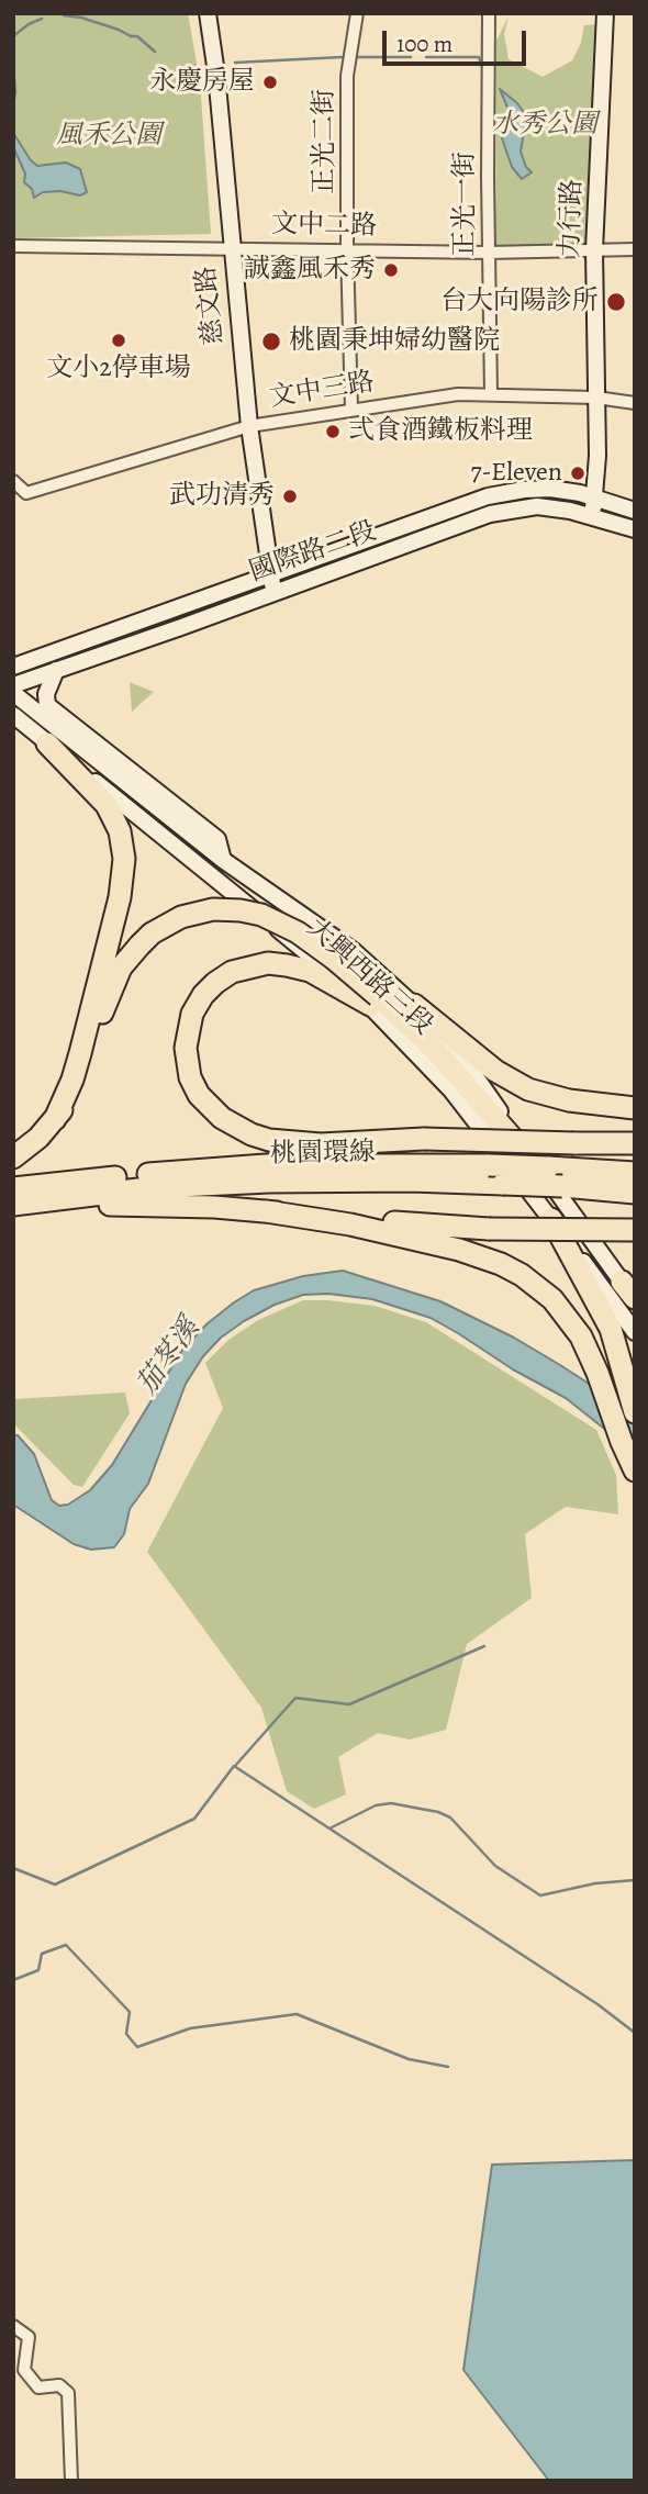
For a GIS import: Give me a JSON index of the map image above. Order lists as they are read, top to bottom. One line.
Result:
{"streets":{"highway":["桃園環線"],"street":["正光二街","正光一街","力行路","文中二路","慈文路","文中三路","國際路二段","大興西路三段"]},"crossings":[["正光二街","文中二路"],["正光二街","文中三路"],["正光一街","文中二路"],["正光一街","文中三路"],["力行路","文中二路"],["力行路","文中三路"],["力行路","國際路二段"],["文中二路","慈文路"],["慈文路","文中三路"],["慈文路","國際路二段"],["大興西路三段","桃園環線"]],"water":["茄苳溪"],"parks":["水秀公園","風禾公園"],"places":["永慶房屋","誠鑫風禾秀","台大向陽診所","文小2停車場","桃園秉坤婦幼醫院","弍食酒鐵板料理","7-Eleven","武功清秀"],"scale_bar":"100 m"}
